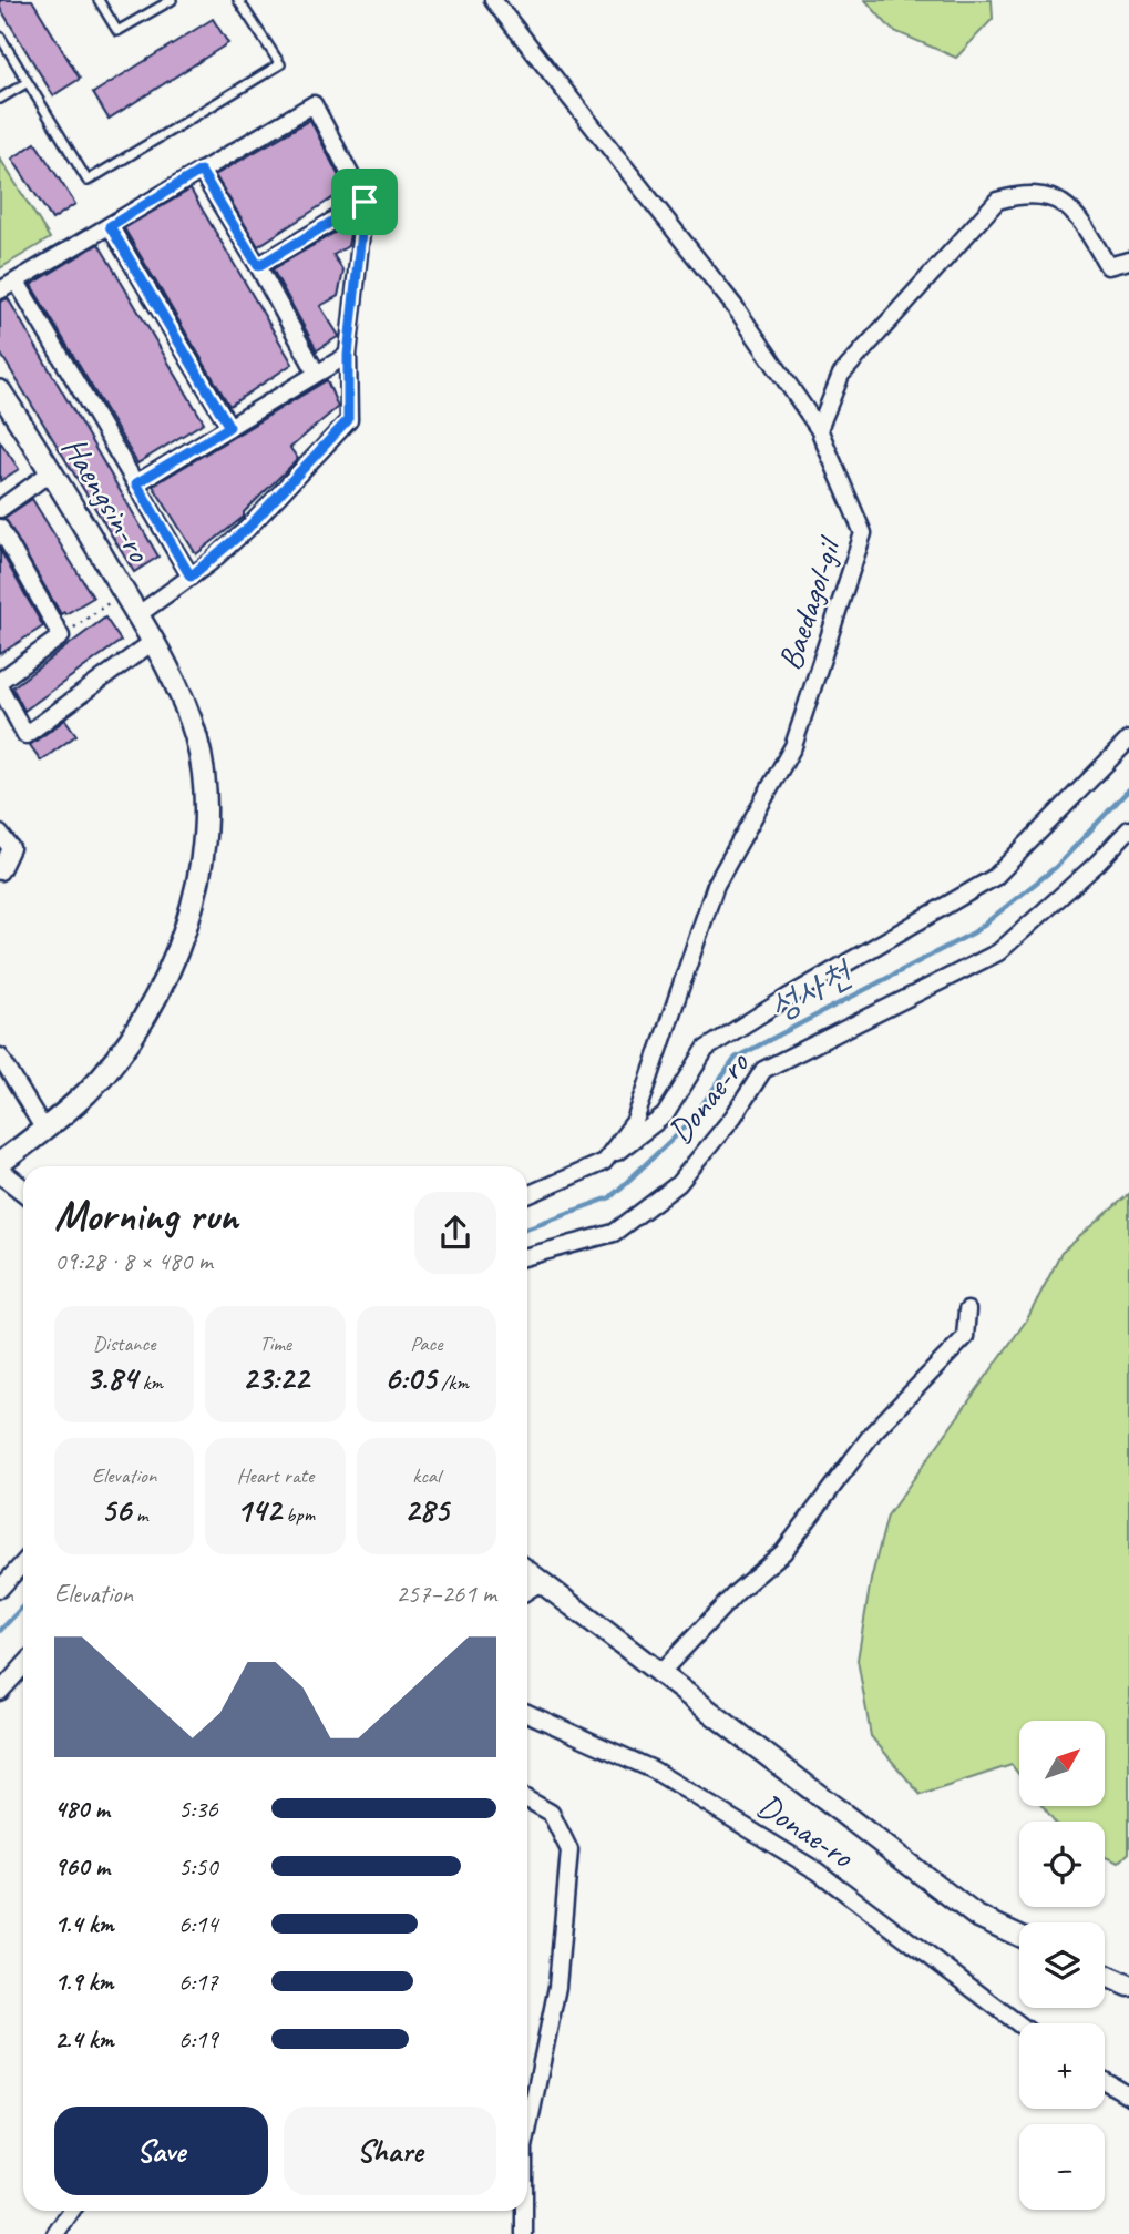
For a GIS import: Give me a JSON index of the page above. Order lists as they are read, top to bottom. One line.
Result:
{"streets":{"main road":["Haengsin-ro"],"street":["Baedagol-gil","Donae-ro"]},"water":["성사천"],"north":"top right","page":{"heading":["Morning run","09:28 · 8 × 480 m"],"stats":[["Distance","3.84 km"],["Time","23:22"],["Pace","6:05 /km"],["Elevation","56 m"],["Heart rate","142 bpm"],["kcal","285"]],"chart":["Elevation","257–261 m"],"map_buttons":["+","−"],"list":[{"name":"480 m","note":"5:36"},{"name":"960 m","note":"5:50"},{"name":"1.4 km","note":"6:14"},{"name":"1.9 km","note":"6:17"},{"name":"2.4 km","note":"6:19"}],"buttons":["Save","Share"]}}
